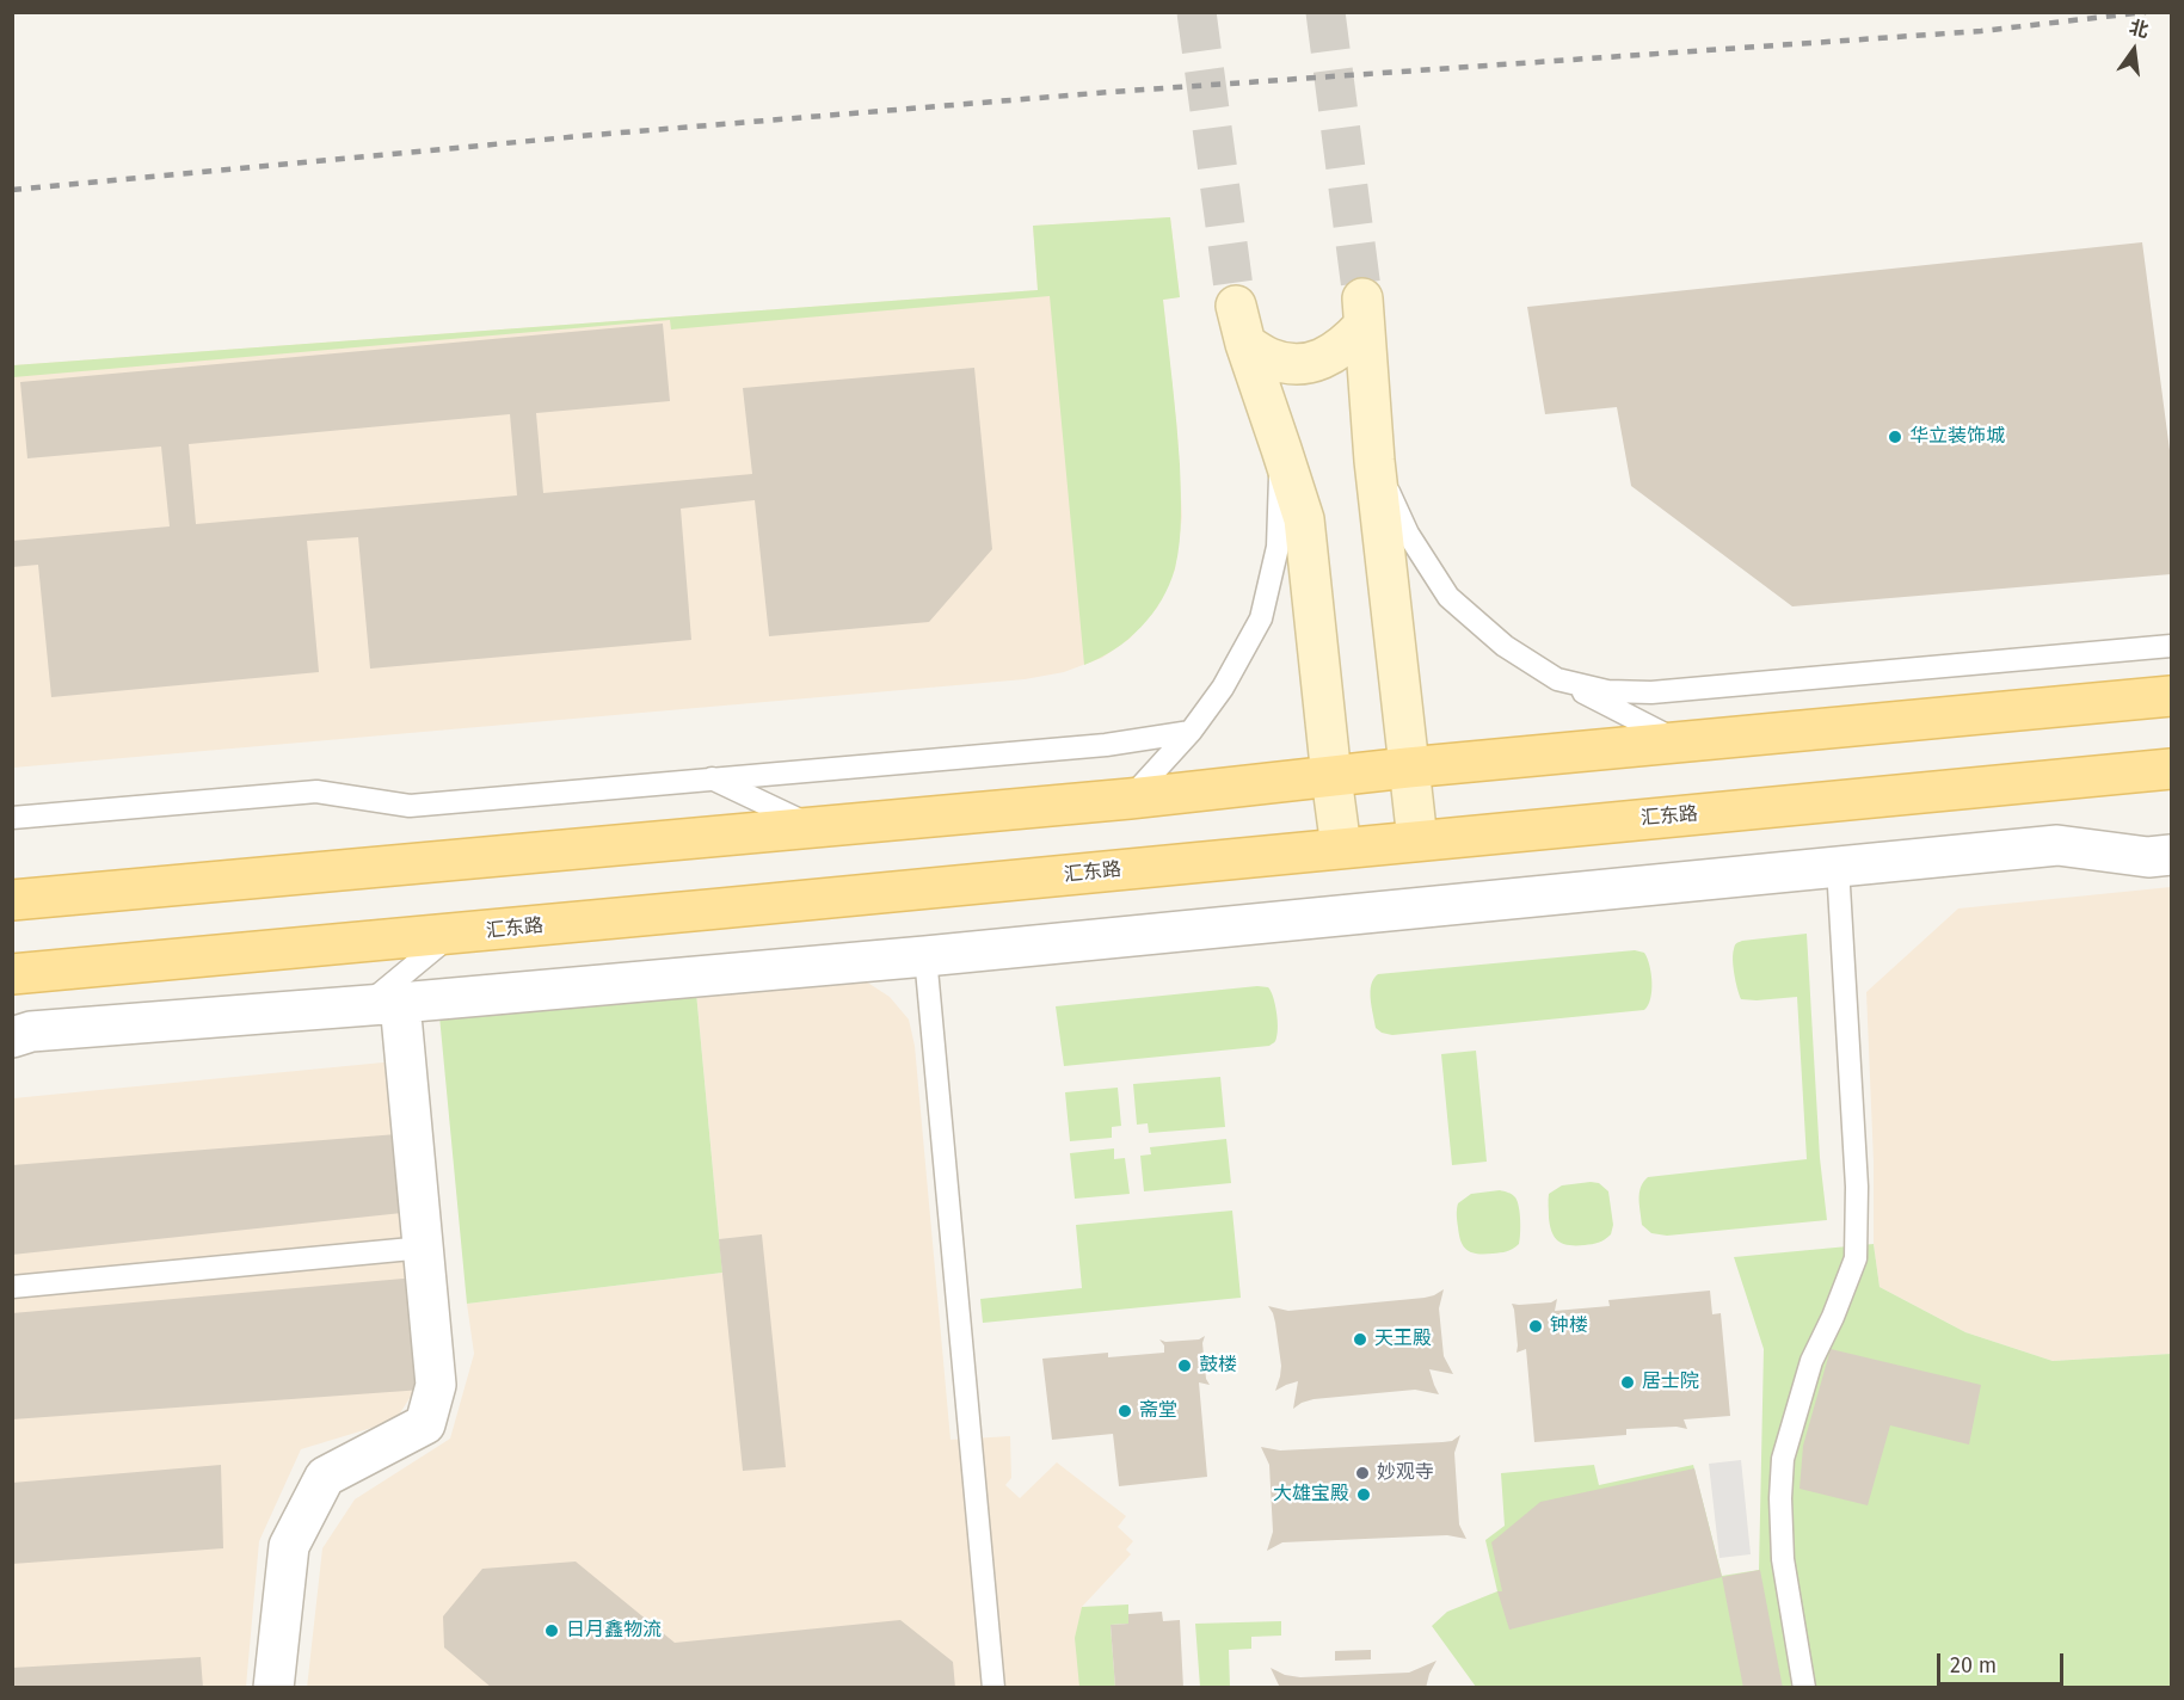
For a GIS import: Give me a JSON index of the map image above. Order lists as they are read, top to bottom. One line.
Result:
{"streets":{"main road":["汇东路"]},"places":["华立装饰城","钟楼","天王殿","鼓楼","居士院","斋堂","妙观寺","大雄宝殿","日月鑫物流"],"scale_bar":"20 m","north":"top"}
